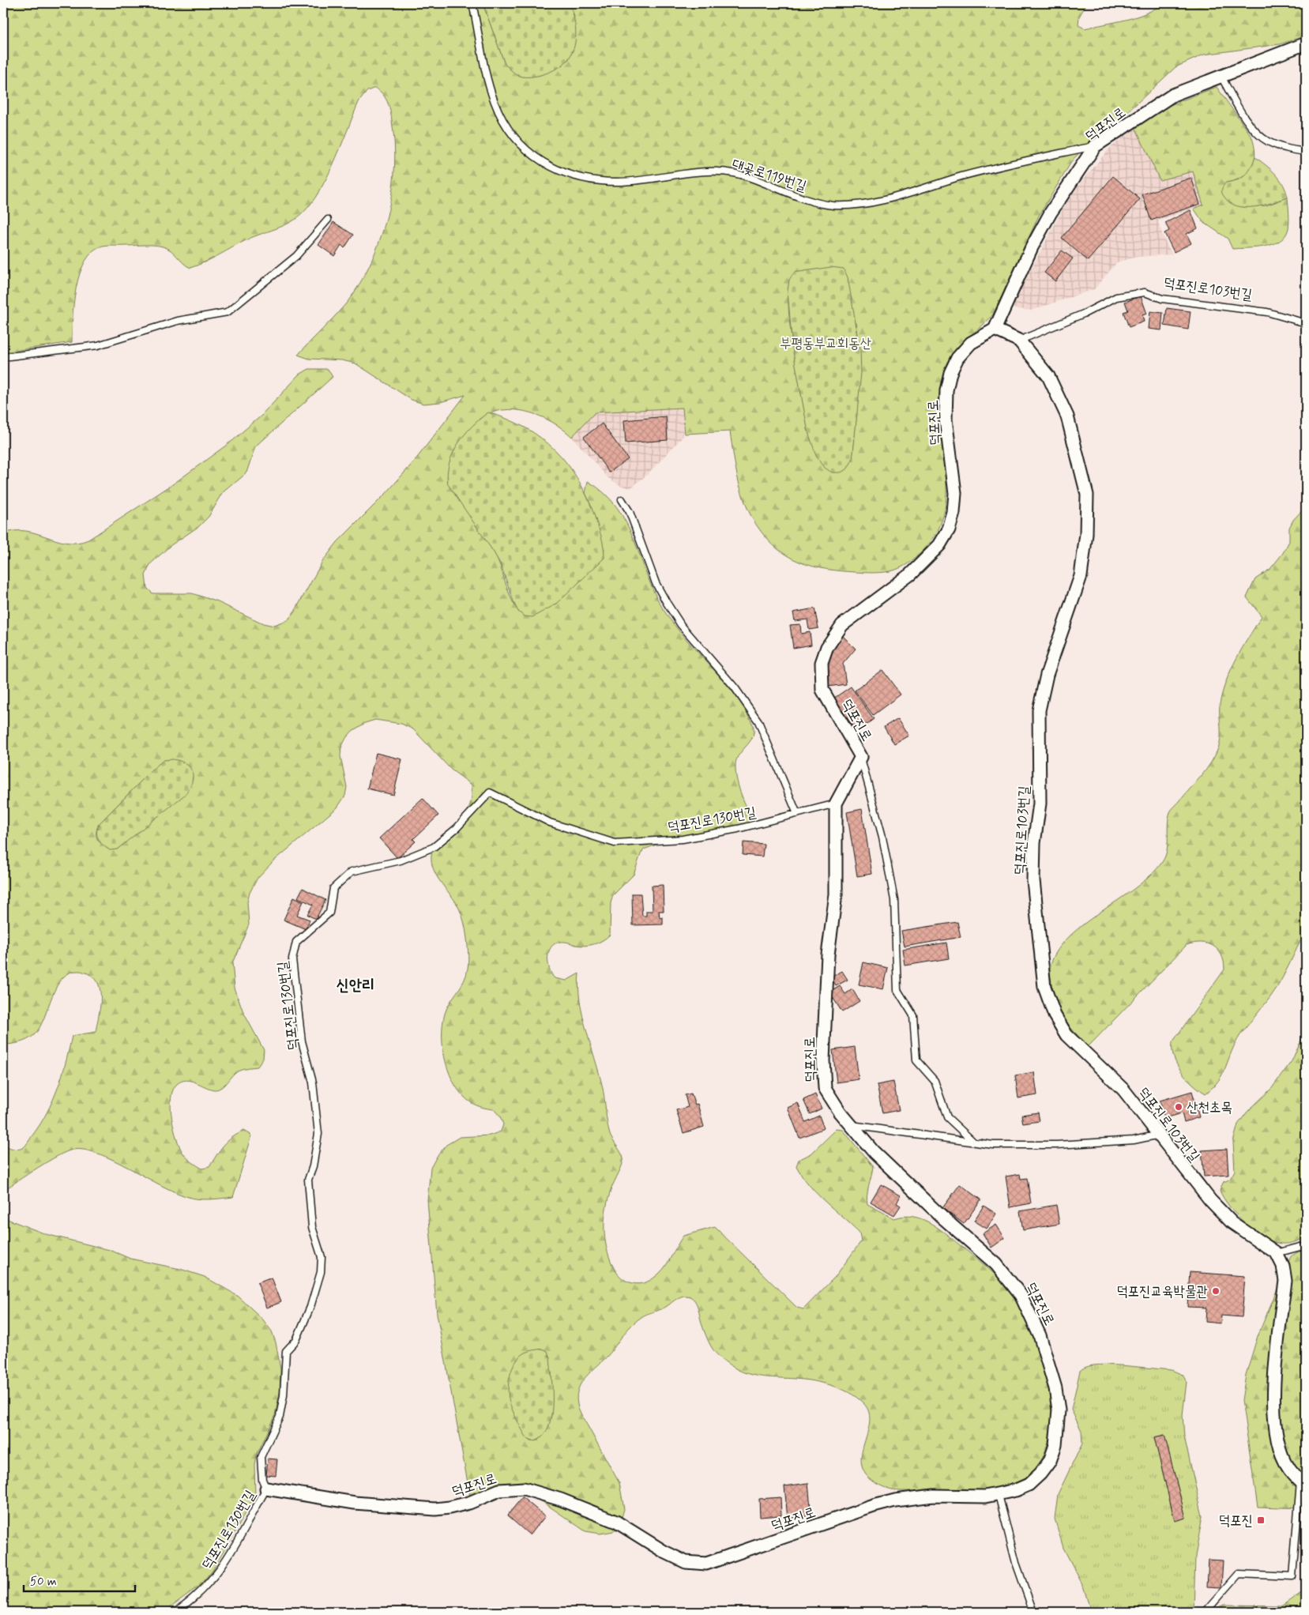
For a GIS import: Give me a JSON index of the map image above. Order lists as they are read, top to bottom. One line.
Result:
{"streets":{"street":["덕포진로","덕포진로103번길"],"lane":["대곶로119번길","덕포진로130번길"]},"crossings":[["덕포진로","대곶로119번길"],["덕포진로","덕포진로103번길"],["덕포진로","덕포진로130번길"]],"districts":["신안리"],"parks":["부평동부교회동산"],"places":{"other":["산천초목","덕포진교육박물관"],"transit":["덕포진"]},"scale_bar":"50 m"}
